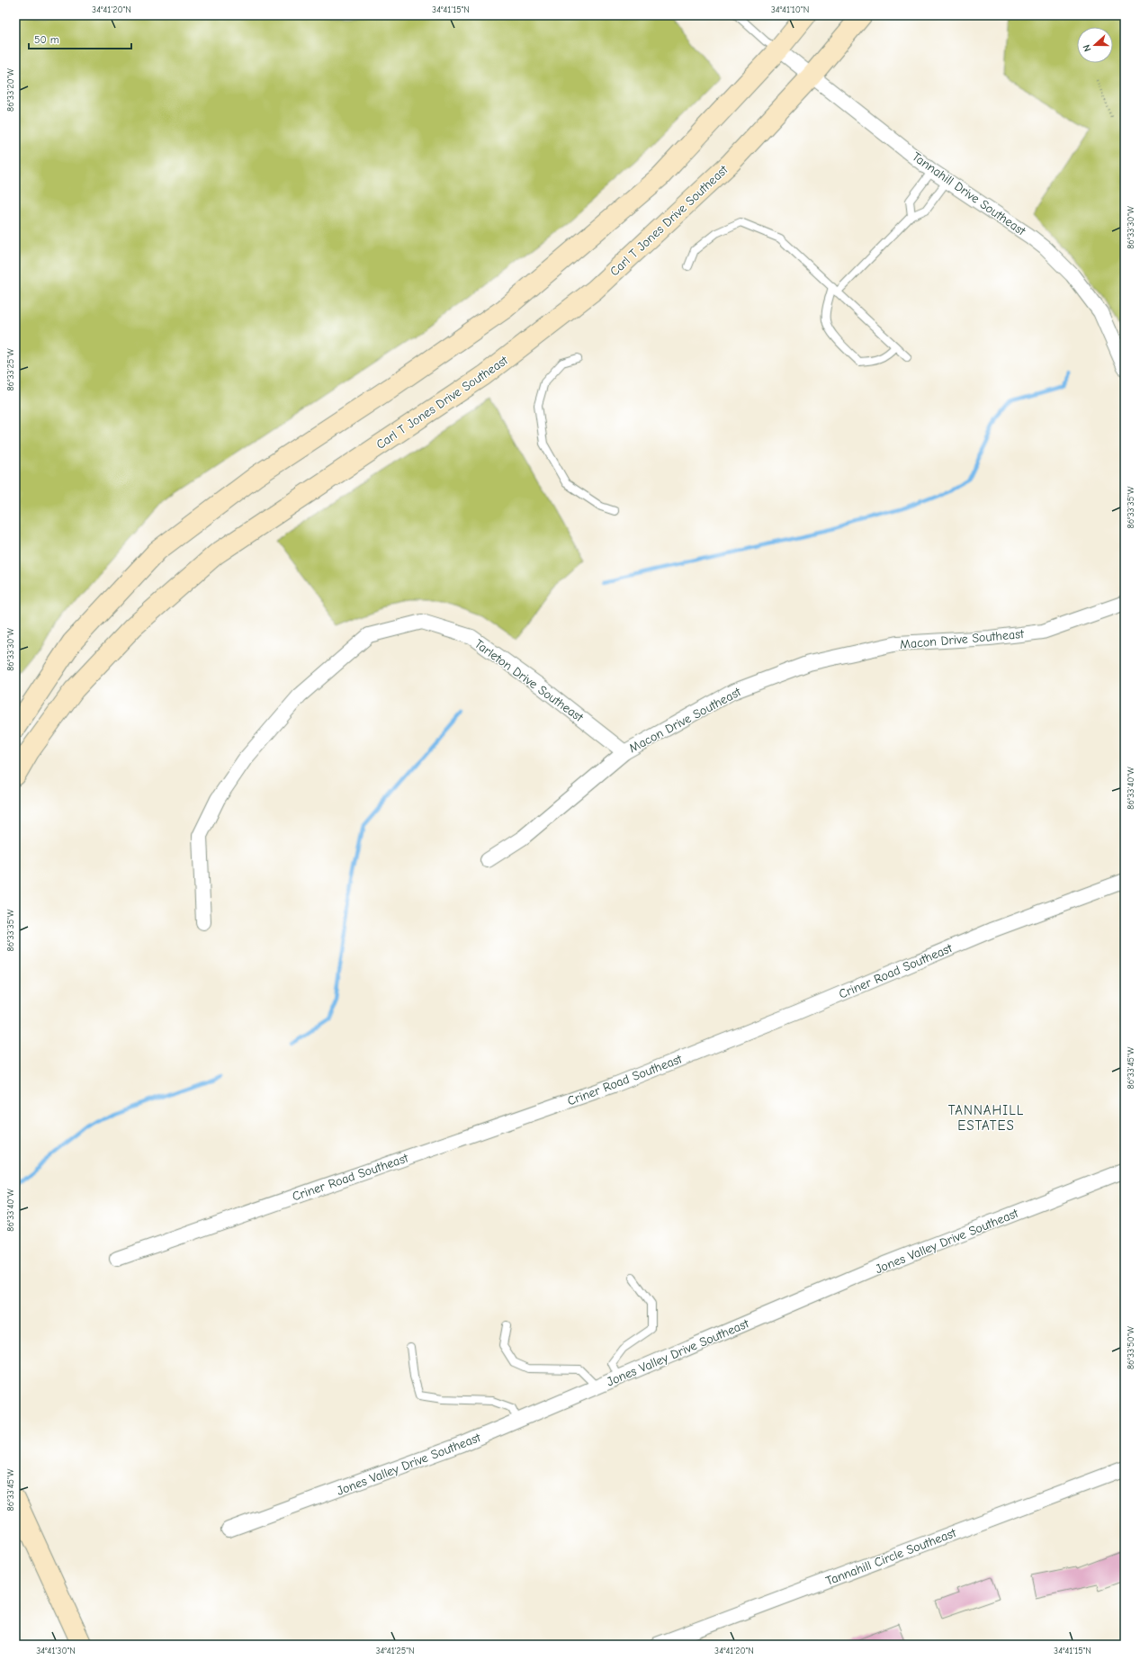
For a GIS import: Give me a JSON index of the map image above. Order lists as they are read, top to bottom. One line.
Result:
{"streets":{"main road":["Carl T Jones Drive Southeast"],"street":["Tannahill Drive Southeast","Macon Drive Southeast","Tarleton Drive Southeast","Criner Road Southeast","Jones Valley Drive Southeast","Tannahill Circle Southeast"]},"crossings":[["Tannahill Drive Southeast","Carl T Jones Drive Southeast"],["Macon Drive Southeast","Tarleton Drive Southeast"]],"districts":["TANNAHILL ESTATES"],"scale_bar":"50 m","north":"left","coordinates":["34°41'20\"N","34°41'15\"N","34°41'10\"N","86°33'20\"W","86°33'30\"W","86°33'25\"W","86°33'35\"W","86°33'40\"W","86°33'45\"W","86°33'50\"W","34°41'30\"N","34°41'25\"N"]}
